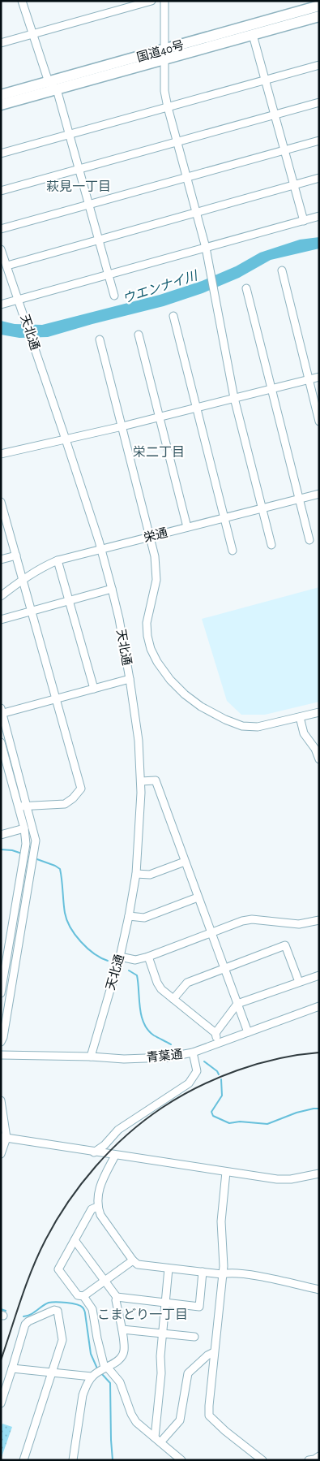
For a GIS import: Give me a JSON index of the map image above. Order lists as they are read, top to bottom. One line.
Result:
{"streets":{"highway":["国道40号"],"street":["天北通","栄通","青葉通"]},"crossings":[["天北通","栄通"],["天北通","青葉通"]],"districts":["萩見一丁目","栄二丁目","こまどり一丁目"],"water":["ウエンナイ川"]}
